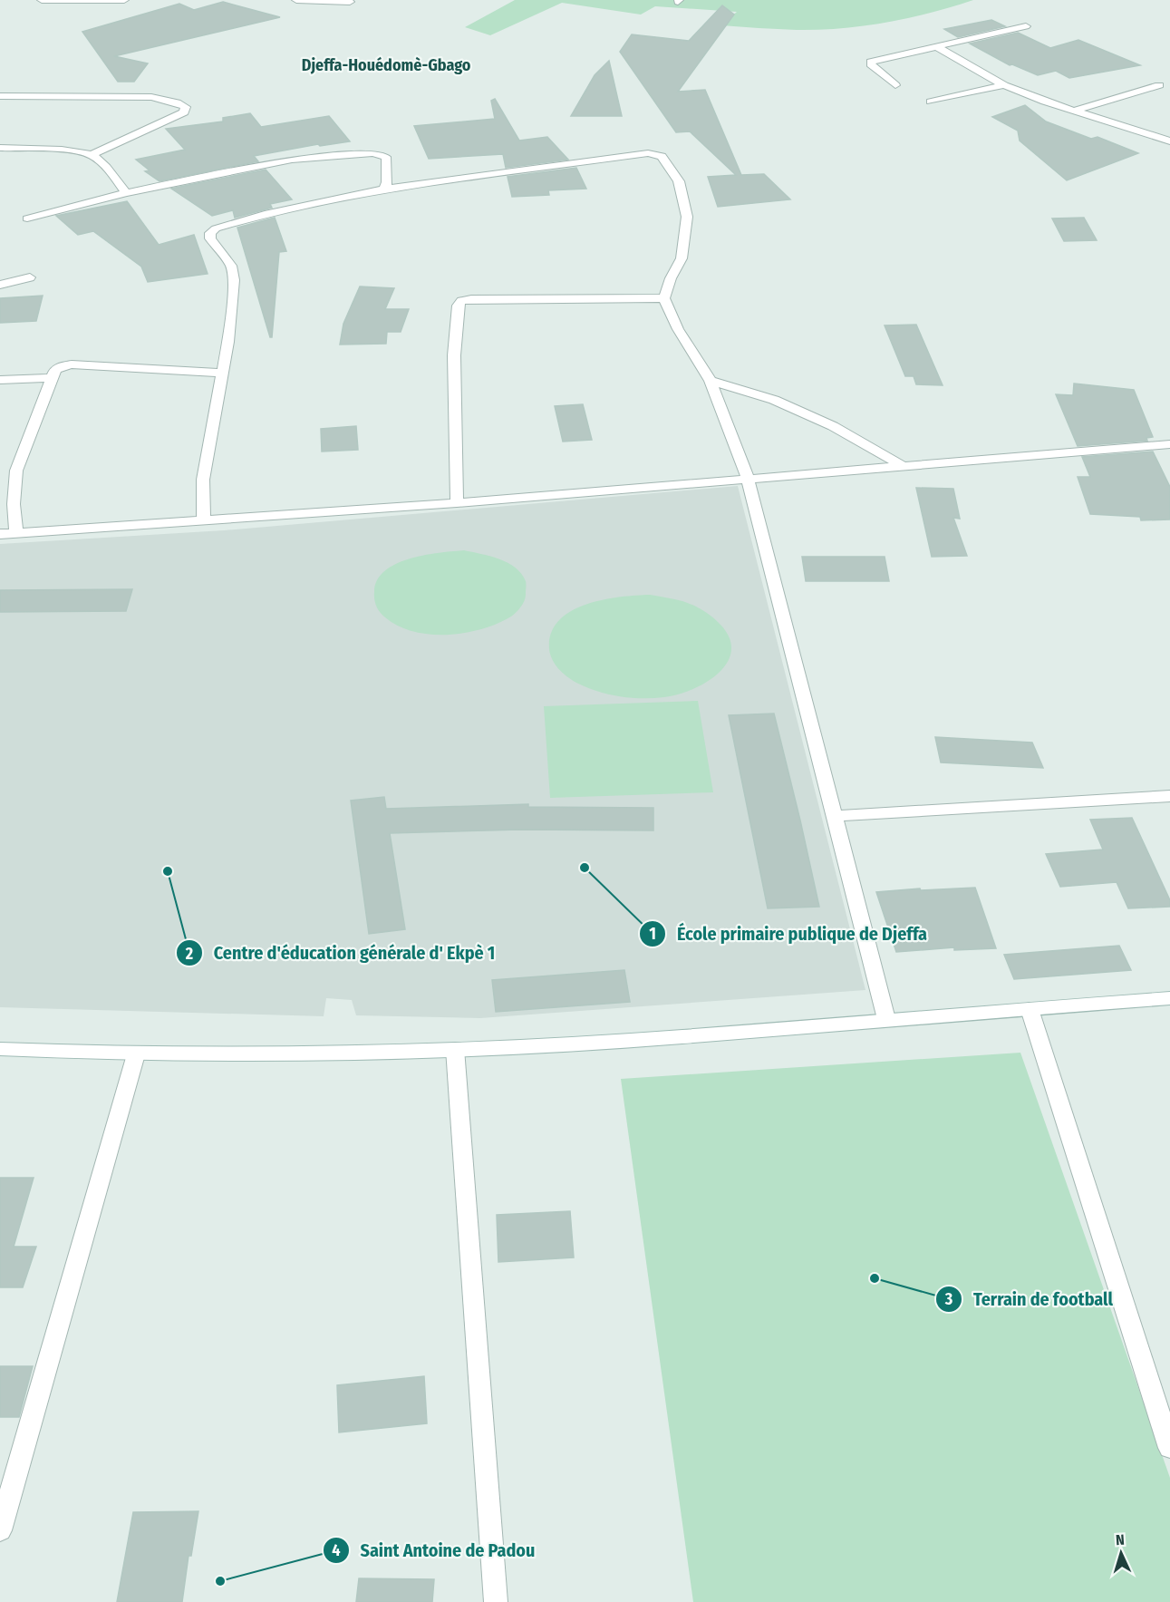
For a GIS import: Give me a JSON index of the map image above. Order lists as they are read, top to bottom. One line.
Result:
{"districts":["Djeffa-Houédomè-Gbago"],"places":["École primaire publique de Djeffa","Centre d'éducation générale d' Ekpè 1","Terrain de football","Saint Antoine de Padou"],"north":"top"}
